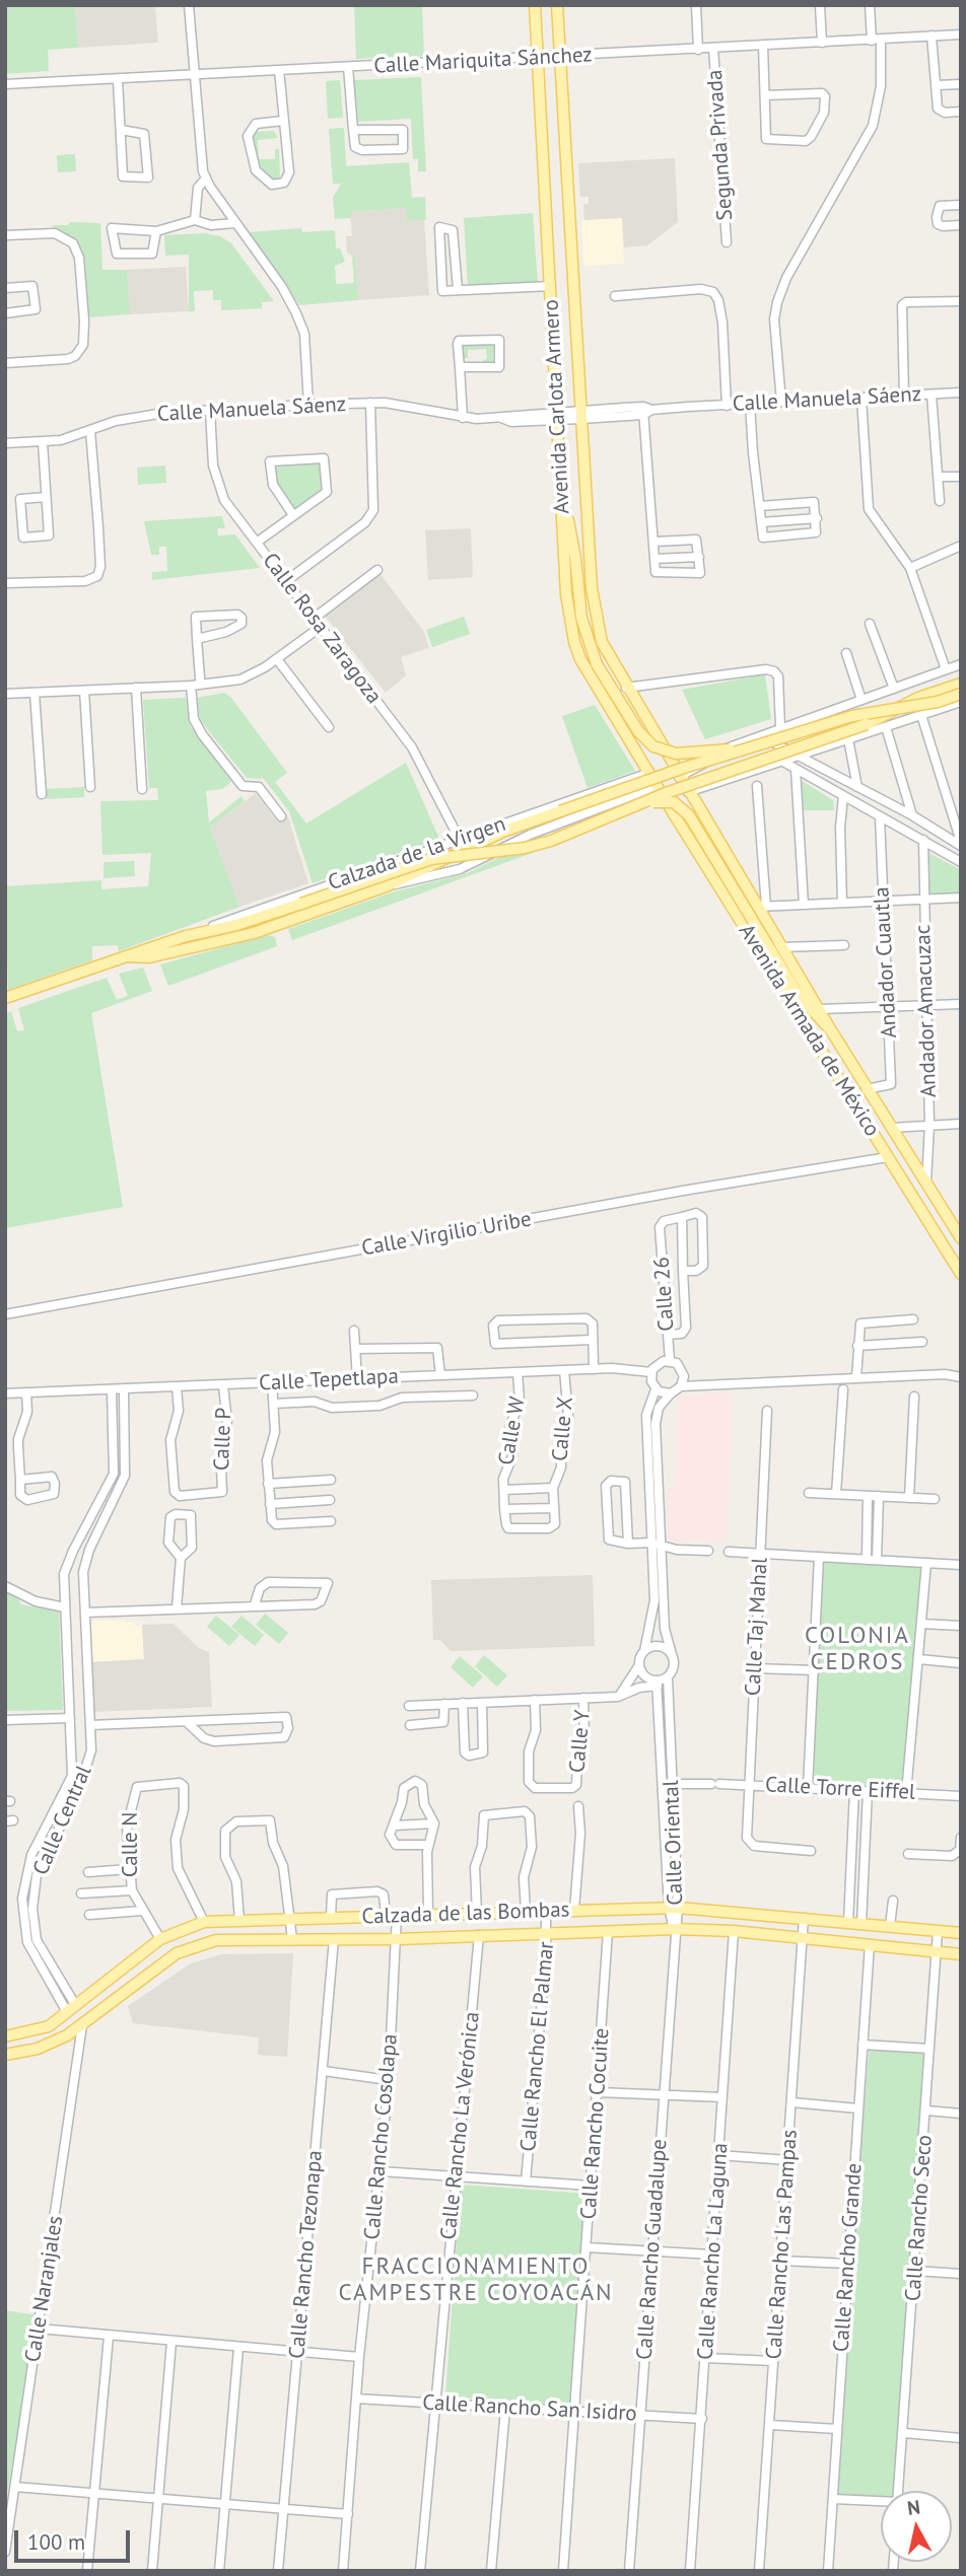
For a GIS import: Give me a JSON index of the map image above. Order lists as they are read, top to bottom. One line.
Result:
{"streets":{"main road":["Avenida Carlota Armero","Calzada de la Virgen","Avenida Armada de México","Calzada de las Bombas"],"street":["Calle Mariquita Sánchez","Segunda Privada","Calle Manuela Sáenz","Calle Rosa Zaragoza","Andador Cuautla","Andador Amacuzac","Calle Virgilio Uribe","Calle 26","Calle Tepetlapa","Calle X","Calle W","Calle P","Calle Taj Mahal","Calle Y","Calle Torre Eiffel","Calle Central","Calle Oriental","Calle N","Calle Rancho El Palmar","Calle Rancho Cocuite","Calle Rancho La Verónica","Calle Rancho Cosolapa","Calle Rancho Seco","Calle Rancho Las Pampas","Calle Rancho Guadalupe","Calle Rancho La Laguna","Calle Rancho Tezonapa","Calle Rancho Grande","Calle Naranjales","Calle Rancho San Isidro"]},"crossings":[["Calle Mariquita Sánchez","Segunda Privada"],["Calle Mariquita Sánchez","Avenida Carlota Armero"],["Calle Manuela Sáenz","Avenida Carlota Armero"],["Calle Manuela Sáenz","Calle Rosa Zaragoza"],["Avenida Carlota Armero","Calzada de la Virgen"],["Avenida Carlota Armero","Avenida Armada de México"],["Calle Rosa Zaragoza","Calzada de la Virgen"],["Andador Cuautla","Avenida Armada de México"],["Andador Amacuzac","Avenida Armada de México"],["Avenida Armada de México","Calle Virgilio Uribe"],["Calle 26","Calle Tepetlapa"],["Calle Tepetlapa","Calle X"],["Calle Tepetlapa","Calle W"],["Calle Tepetlapa","Calle P"],["Calle Tepetlapa","Calle Central"],["Calle Taj Mahal","Calle Torre Eiffel"],["Calle Torre Eiffel","Calle Oriental"],["Calle Central","Calzada de las Bombas"],["Calle Oriental","Calzada de las Bombas"],["Calle Oriental","Calle Rancho Guadalupe"],["Calle N","Calzada de las Bombas"],["Calzada de las Bombas","Calle Rancho El Palmar"],["Calzada de las Bombas","Calle Rancho Cocuite"],["Calzada de las Bombas","Calle Rancho La Verónica"],["Calzada de las Bombas","Calle Rancho Cosolapa"],["Calzada de las Bombas","Calle Rancho Seco"],["Calzada de las Bombas","Calle Rancho Las Pampas"],["Calzada de las Bombas","Calle Rancho Guadalupe"],["Calzada de las Bombas","Calle Rancho La Laguna"],["Calzada de las Bombas","Calle Rancho Tezonapa"],["Calzada de las Bombas","Calle Rancho Grande"],["Calzada de las Bombas","Calle Naranjales"],["Calle Rancho Cocuite","Calle Rancho San Isidro"],["Calle Rancho La Verónica","Calle Rancho San Isidro"],["Calle Rancho Cosolapa","Calle Rancho San Isidro"],["Calle Rancho Guadalupe","Calle Rancho San Isidro"],["Calle Rancho La Laguna","Calle Rancho San Isidro"]],"districts":["COLONIA CEDROS","FRACCIONAMIENTO CAMPESTRE COYOACÁN"],"scale_bar":"100 m","north":"top"}
